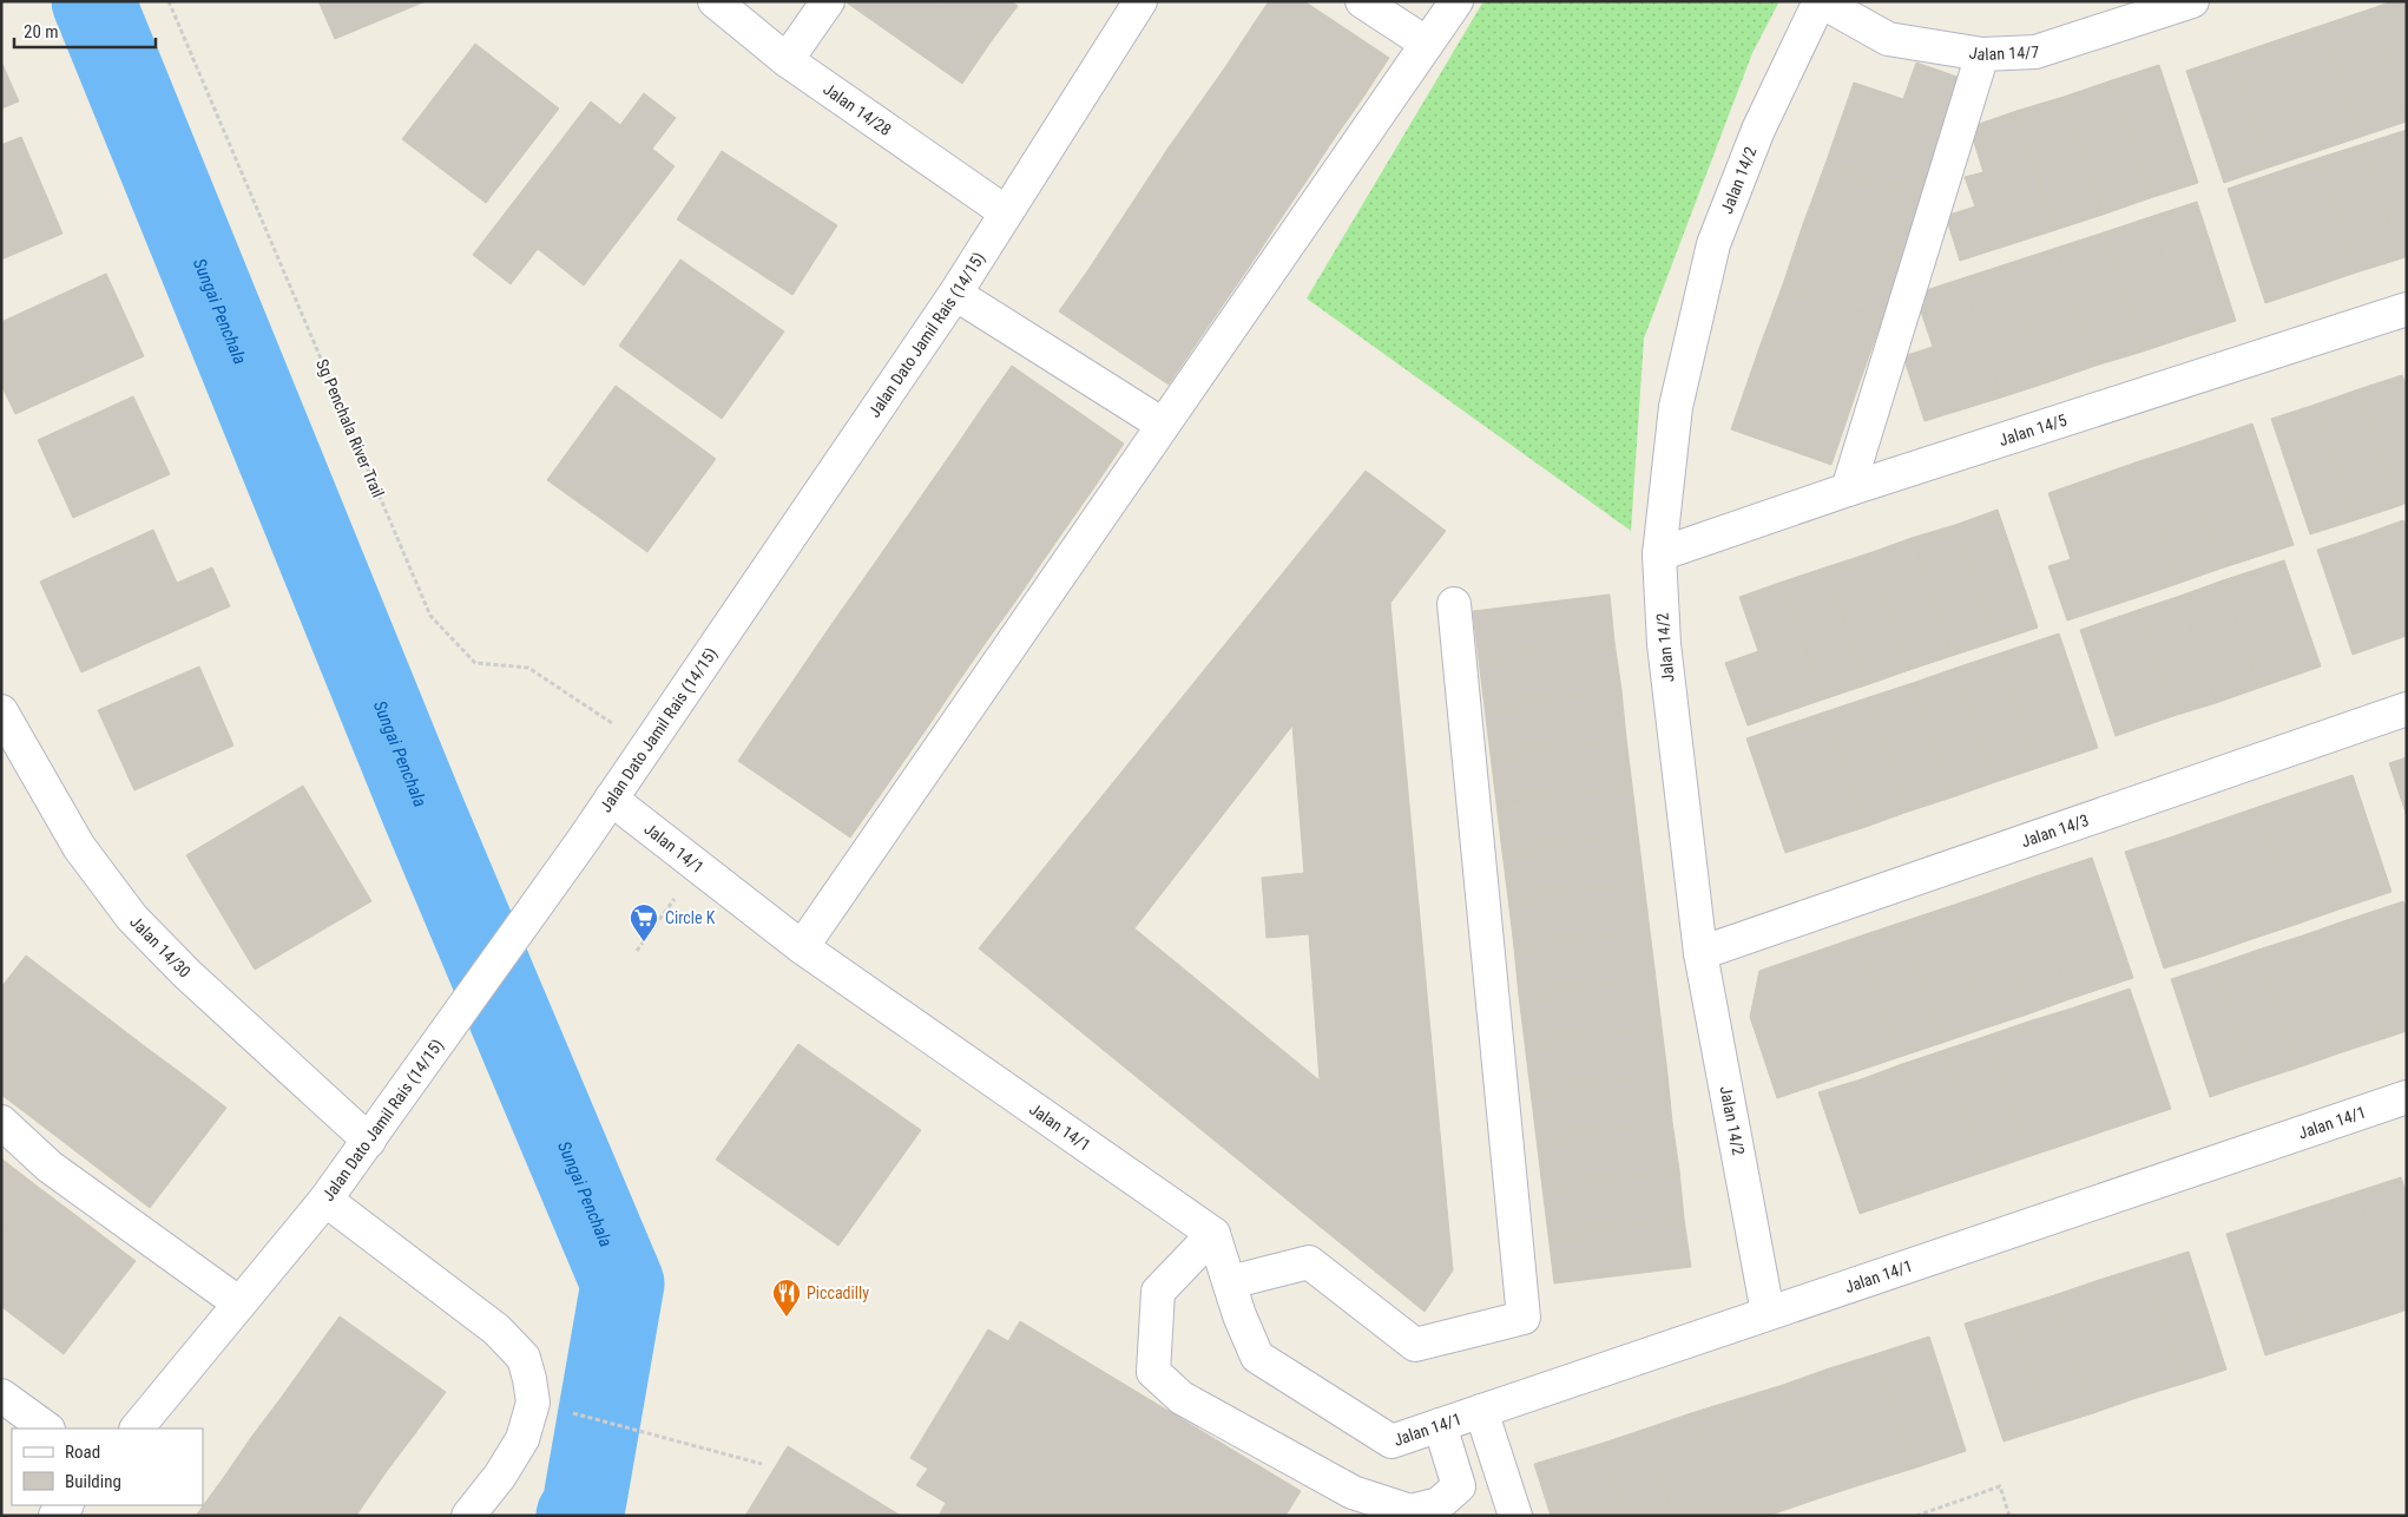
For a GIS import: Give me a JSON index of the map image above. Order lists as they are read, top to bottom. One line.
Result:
{"streets":{"street":["Jalan 14/7","Jalan 14/28","Jalan 14/2","Jalan Dato Jamil Rais (14/15)","Jalan 14/5","Jalan 14/3","Jalan 14/1","Jalan 14/30"],"path":["Sg Penchala River Trail"]},"crossings":[["Jalan 14/7","Jalan 14/2"],["Jalan 14/28","Jalan Dato Jamil Rais (14/15)"],["Jalan 14/2","Jalan 14/5"],["Jalan 14/2","Jalan 14/3"],["Jalan 14/2","Jalan 14/1"],["Jalan Dato Jamil Rais (14/15)","Sg Penchala River Trail"],["Jalan Dato Jamil Rais (14/15)","Jalan 14/1"],["Jalan Dato Jamil Rais (14/15)","Jalan 14/30"]],"water":["Sungai Penchala"],"places":{"supermarket":["Circle K"],"restaurant":["Piccadilly"]},"legend":["Road","Building"],"scale_bar":"20 m"}
